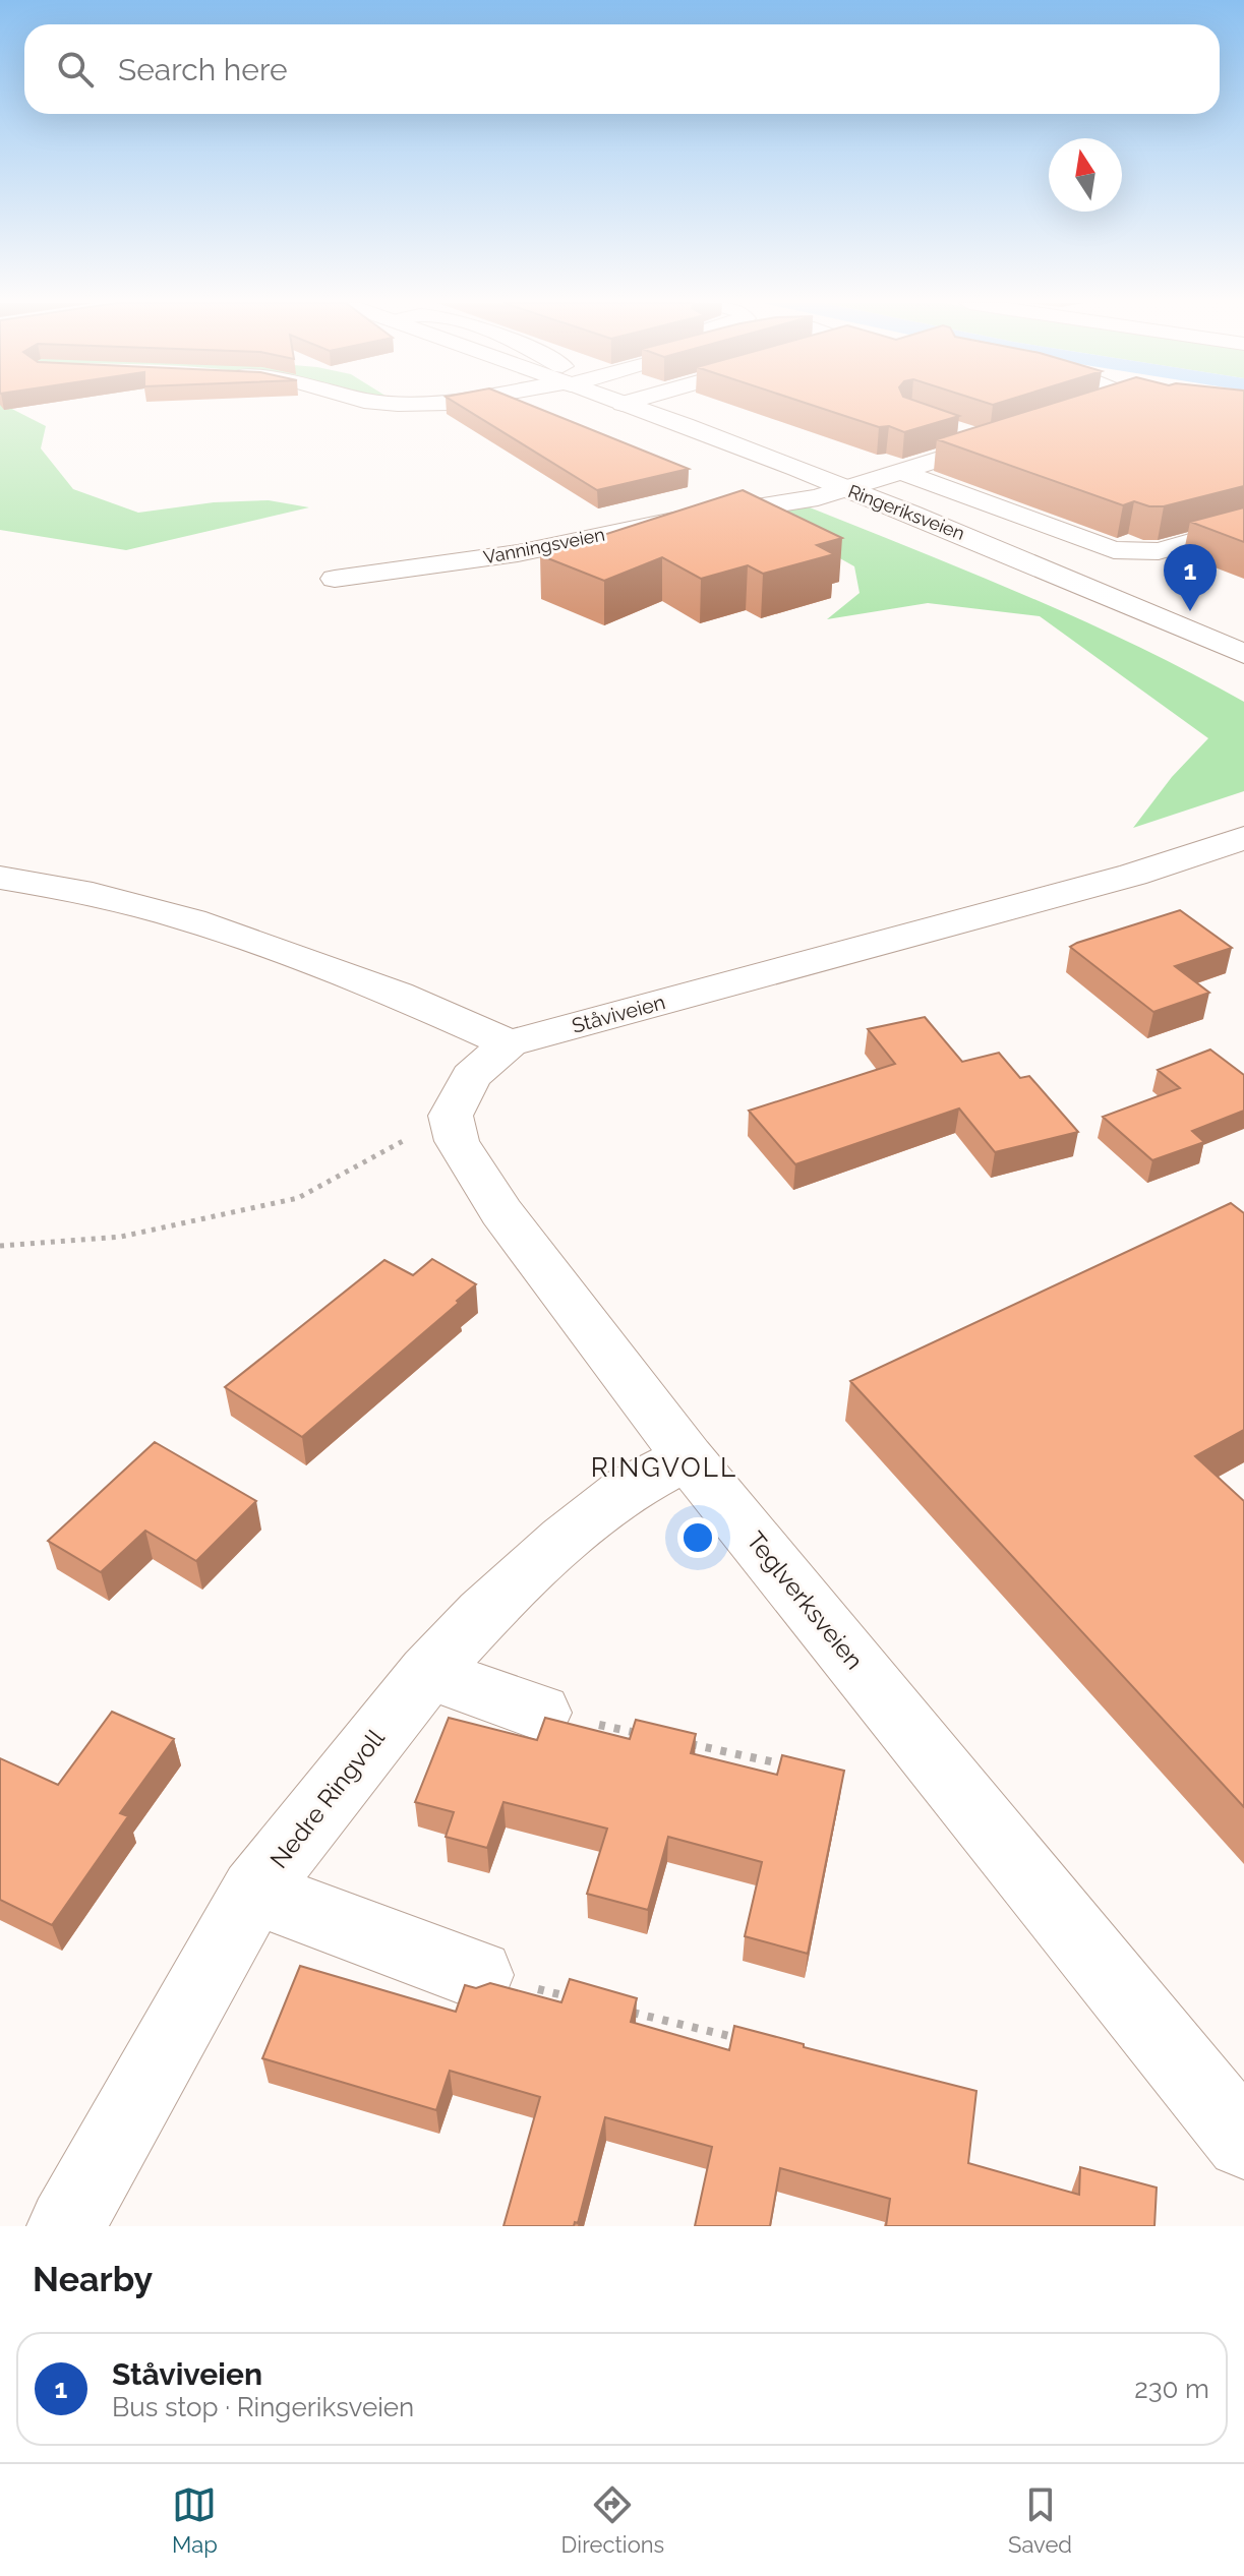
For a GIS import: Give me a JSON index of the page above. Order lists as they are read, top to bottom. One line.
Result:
{"streets":{"street":["Ringeriksveien","Vanningsveien","Ståviveien","Teglverksveien","Nedre Ringvoll"]},"crossings":[["Ringeriksveien","Vanningsveien"],["Teglverksveien","Nedre Ringvoll"]],"districts":["RINGVOLL"],"north":"top","page":{"search":"Search here","pins":"1","heading":"Nearby","list":[{"mark":"1","name":"Ståviveien","note":"Bus stop · Ringeriksveien","value":"230 m"}],"nav":["Map","Directions","Saved"]}}
